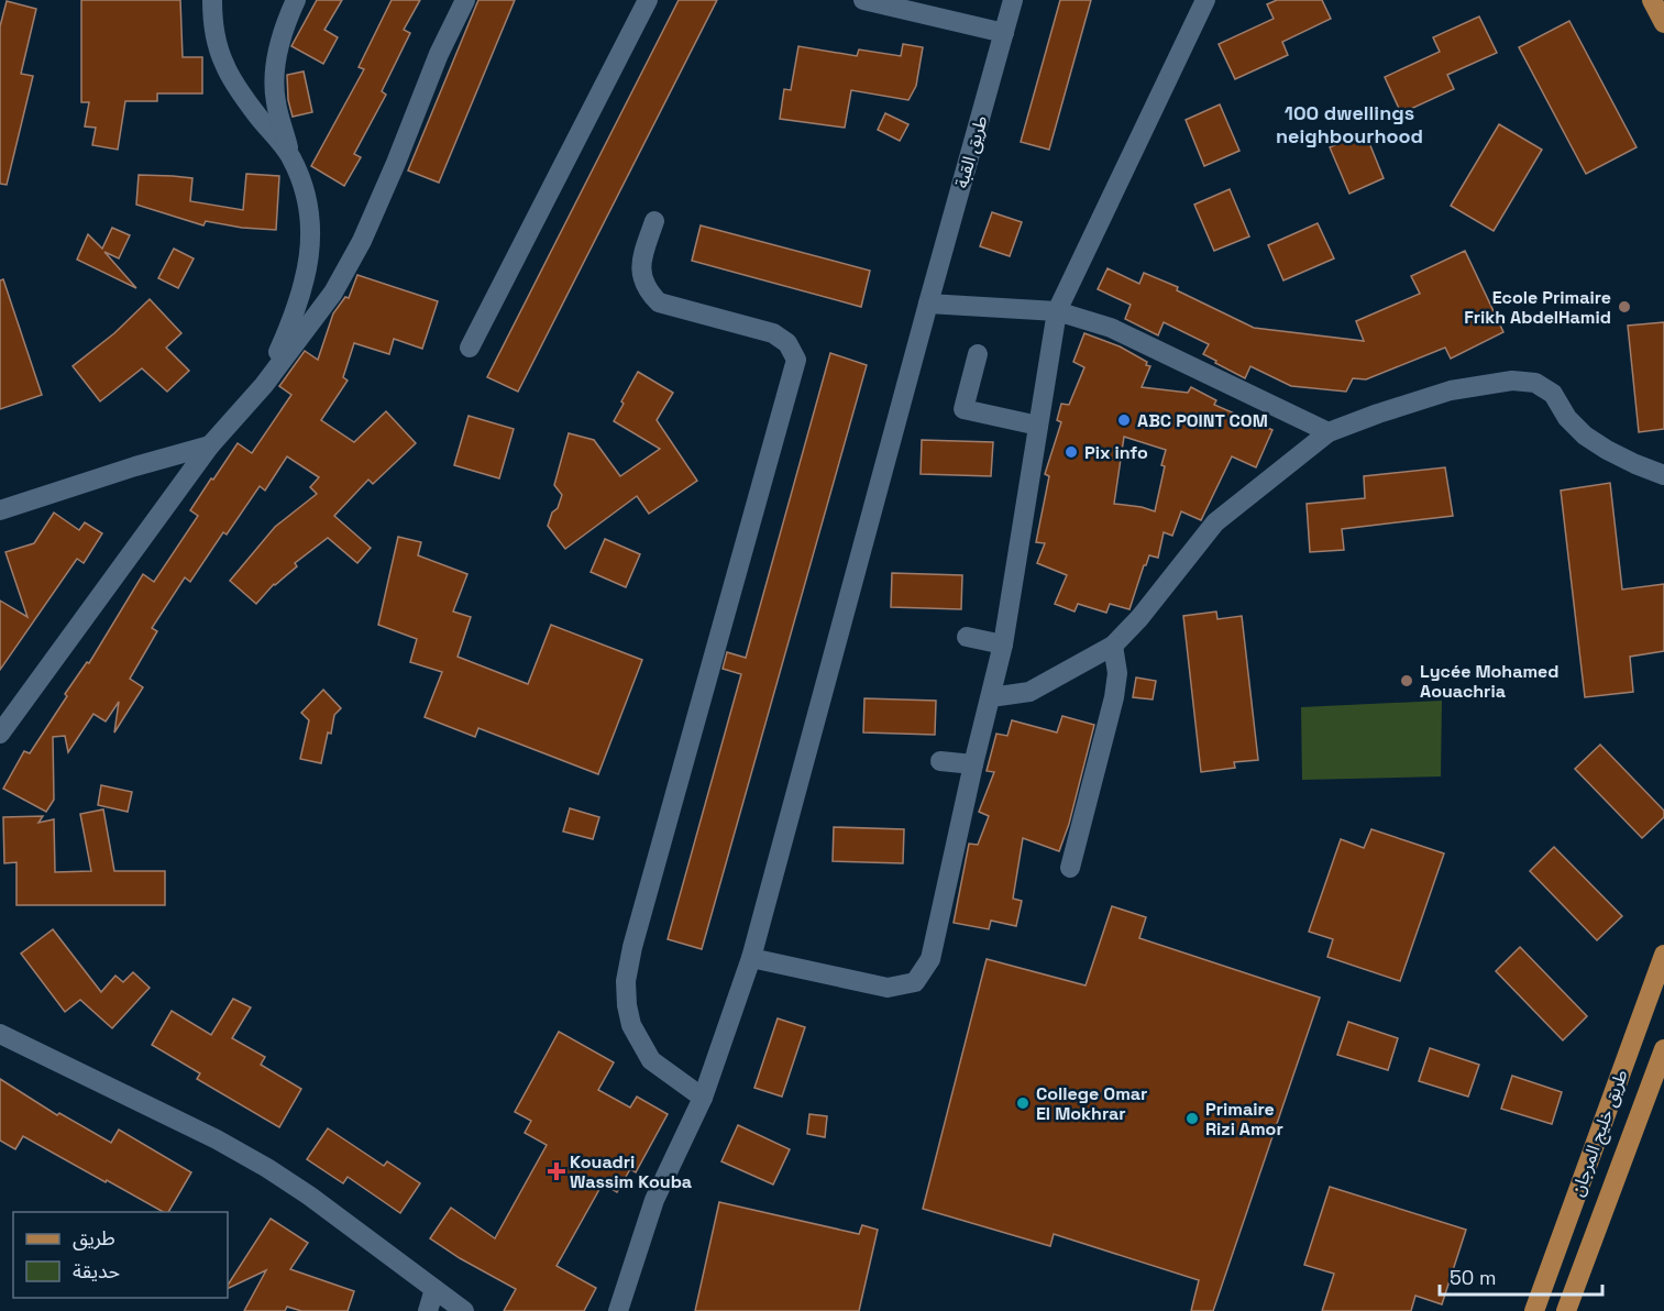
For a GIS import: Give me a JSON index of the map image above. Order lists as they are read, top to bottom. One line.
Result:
{"streets":{"main road":["طريق خليج المرجان"],"street":["طريق القبة"]},"districts":["100 dwellings neighbourhood"],"places":{"other":["Ecole Primaire Frikh AbdelHamid","ABC POINT COM","Pix info","Lycée Mohamed Aouachria","College Omar El Mokhrar","Primaire Rizi Amor"],"health":["Kouadri Wassim Kouba"]},"legend":["طريق","حديقة"],"scale_bar":"50 m"}
